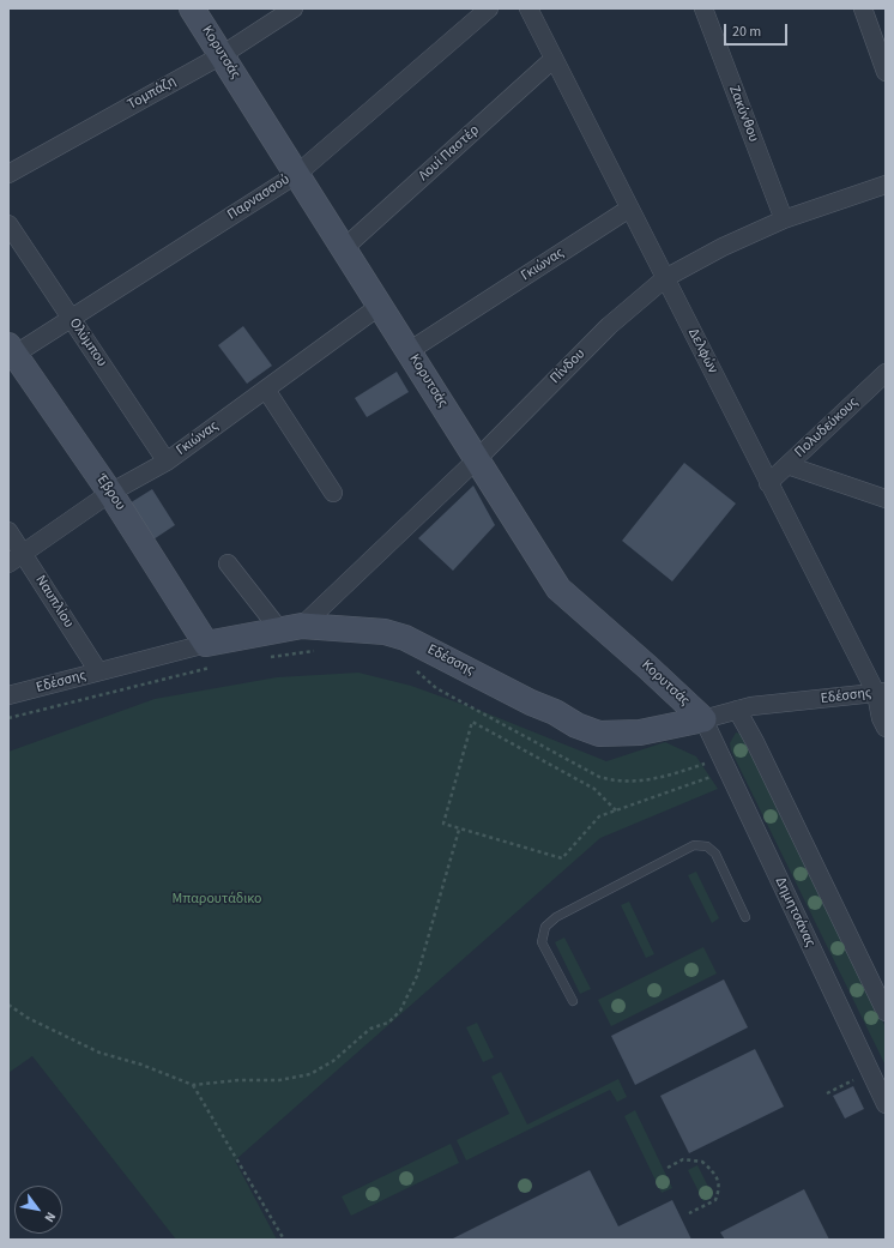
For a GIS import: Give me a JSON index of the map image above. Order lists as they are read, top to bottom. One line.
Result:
{"streets":{"street":["Κορυτσάς","Τομπάζη","Ζακύνθου","Λουί Παστέρ","Παρνασσού","Γκιώνας","Ολύμπου","Δελφών","Πίνδου","Πολυδεύκους","Έβρου","Ναυπλίου","Εδέσσης","Δημητσάνας"]},"crossings":[["Κορυτσάς","Τομπάζη"],["Κορυτσάς","Λουί Παστέρ"],["Κορυτσάς","Παρνασσού"],["Κορυτσάς","Γκιώνας"],["Κορυτσάς","Πίνδου"],["Κορυτσάς","Εδέσσης"],["Κορυτσάς","Δημητσάνας"],["Ζακύνθου","Πίνδου"],["Λουί Παστέρ","Δελφών"],["Παρνασσού","Ολύμπου"],["Παρνασσού","Έβρου"],["Γκιώνας","Ολύμπου"],["Γκιώνας","Δελφών"],["Γκιώνας","Έβρου"],["Γκιώνας","Ναυπλίου"],["Δελφών","Πίνδου"],["Δελφών","Πολυδεύκους"],["Δελφών","Εδέσσης"],["Πίνδου","Εδέσσης"],["Έβρου","Εδέσσης"],["Ναυπλίου","Εδέσσης"],["Εδέσσης","Δημητσάνας"]],"parks":["Μπαρουτάδικο"],"scale_bar":"20 m","north":"bottom right"}
